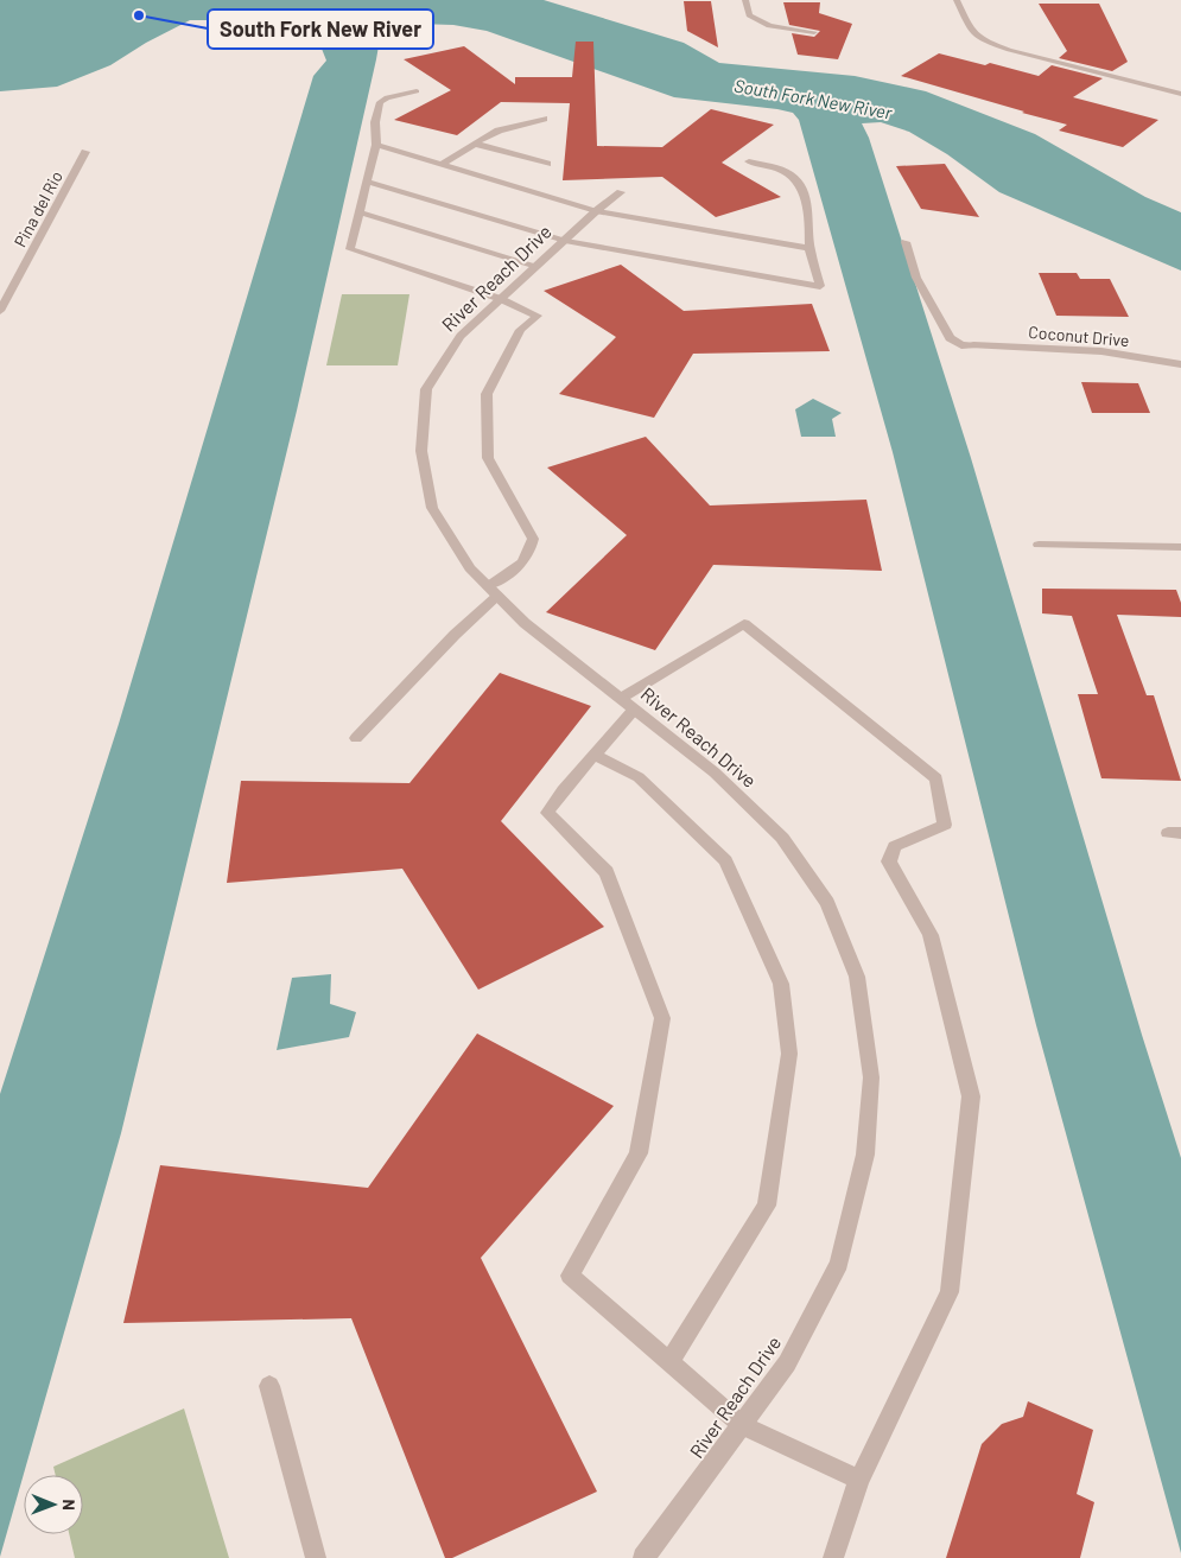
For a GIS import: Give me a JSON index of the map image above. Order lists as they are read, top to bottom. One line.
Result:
{"streets":{"street":["Pina del Rio","River Reach Drive","Coconut Drive"]},"water":["South Fork New River"],"places":["South Fork New River"],"north":"right"}
